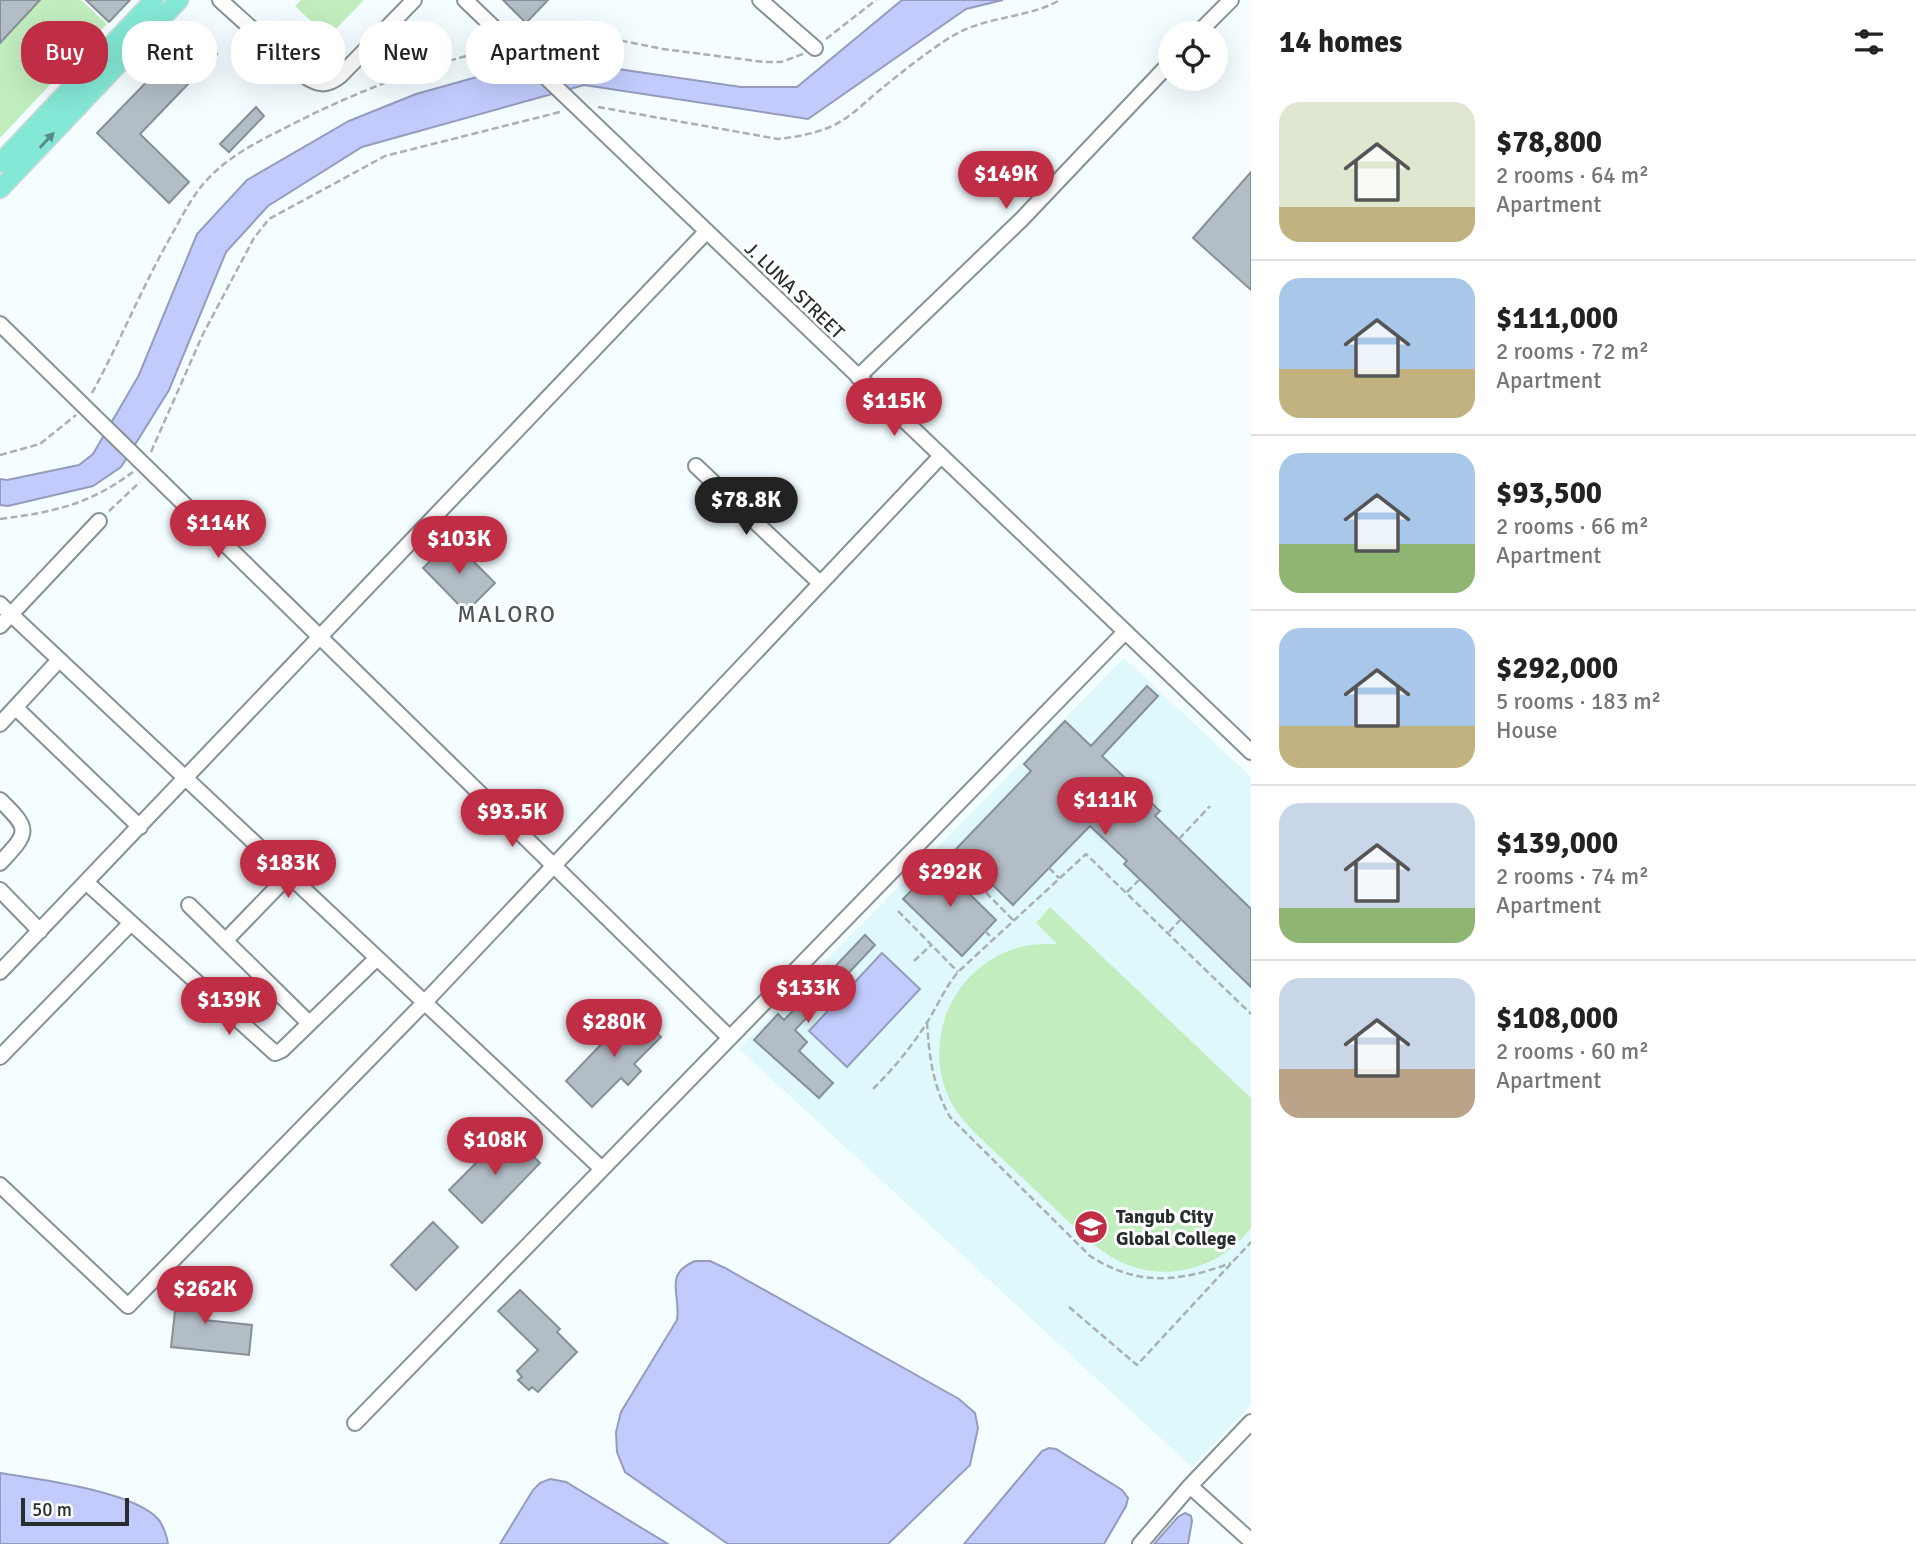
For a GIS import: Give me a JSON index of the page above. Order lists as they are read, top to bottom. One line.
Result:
{"streets":{"street":["J. LUNA STREET"]},"districts":["MALORO"],"places":{"school or university":["Tangub City Global College"]},"scale_bar":"50 m","page":{"heading":"14 homes","chip":["Buy","Rent","Filters","New","Apartment"],"list":[{"name":"$78,800","note":"2 rooms · 64 m² · Apartment"},{"name":"$111,000","note":"2 rooms · 72 m² · Apartment"},{"name":"$93,500","note":"2 rooms · 66 m² · Apartment"},{"name":"$292,000","note":"5 rooms · 183 m² · House"},{"name":"$139,000","note":"2 rooms · 74 m² · Apartment"},{"name":"$108,000","note":"2 rooms · 60 m² · Apartment"}],"price":["$149K","$115K","$78.8K","$114K","$103K","$111K","$93.5K","$183K","$292K","$133K","$139K","$280K","$108K","$262K"],"scale":"50 m"}}
